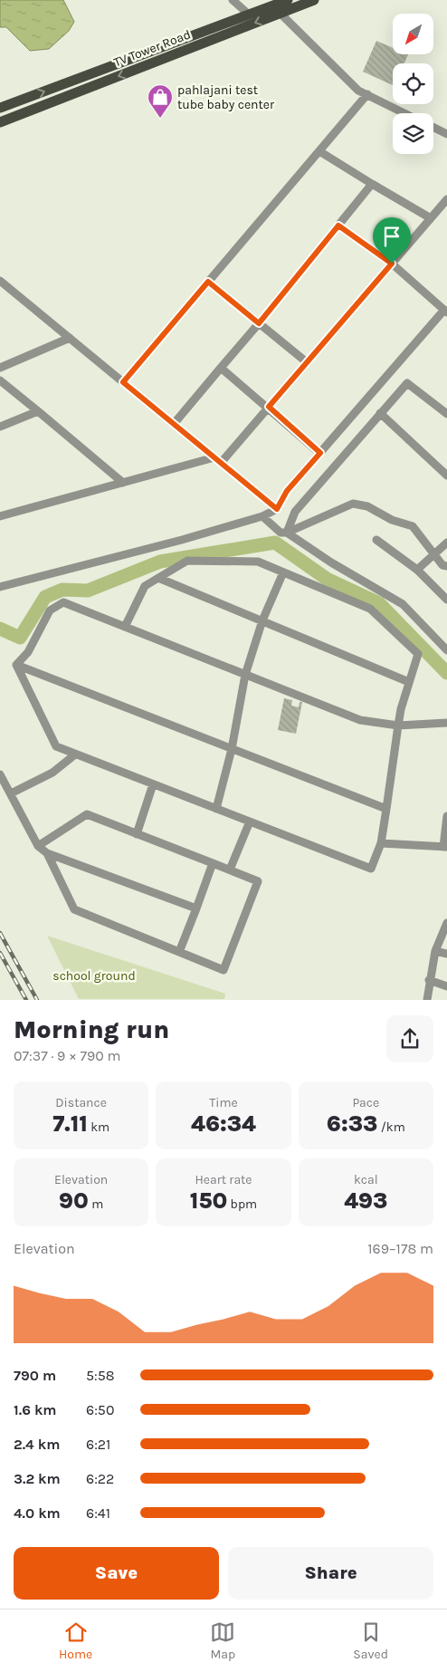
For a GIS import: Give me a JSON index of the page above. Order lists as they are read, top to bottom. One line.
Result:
{"streets":{"main road":["TV Tower Road"]},"parks":["school ground"],"places":{"shop":["pahlajani test tube baby center"]},"north":"bottom left","page":{"heading":["Morning run","07:37 · 9 × 790 m"],"stats":[["Distance","7.11 km"],["Time","46:34"],["Pace","6:33 /km"],["Elevation","90 m"],["Heart rate","150 bpm"],["kcal","493"]],"chart":["Elevation","169–178 m"],"list":[{"name":"790 m","note":"5:58"},{"name":"1.6 km","note":"6:50"},{"name":"2.4 km","note":"6:21"},{"name":"3.2 km","note":"6:22"},{"name":"4.0 km","note":"6:41"}],"buttons":["Save","Share"],"tabs":["Home","Map","Saved"]}}
